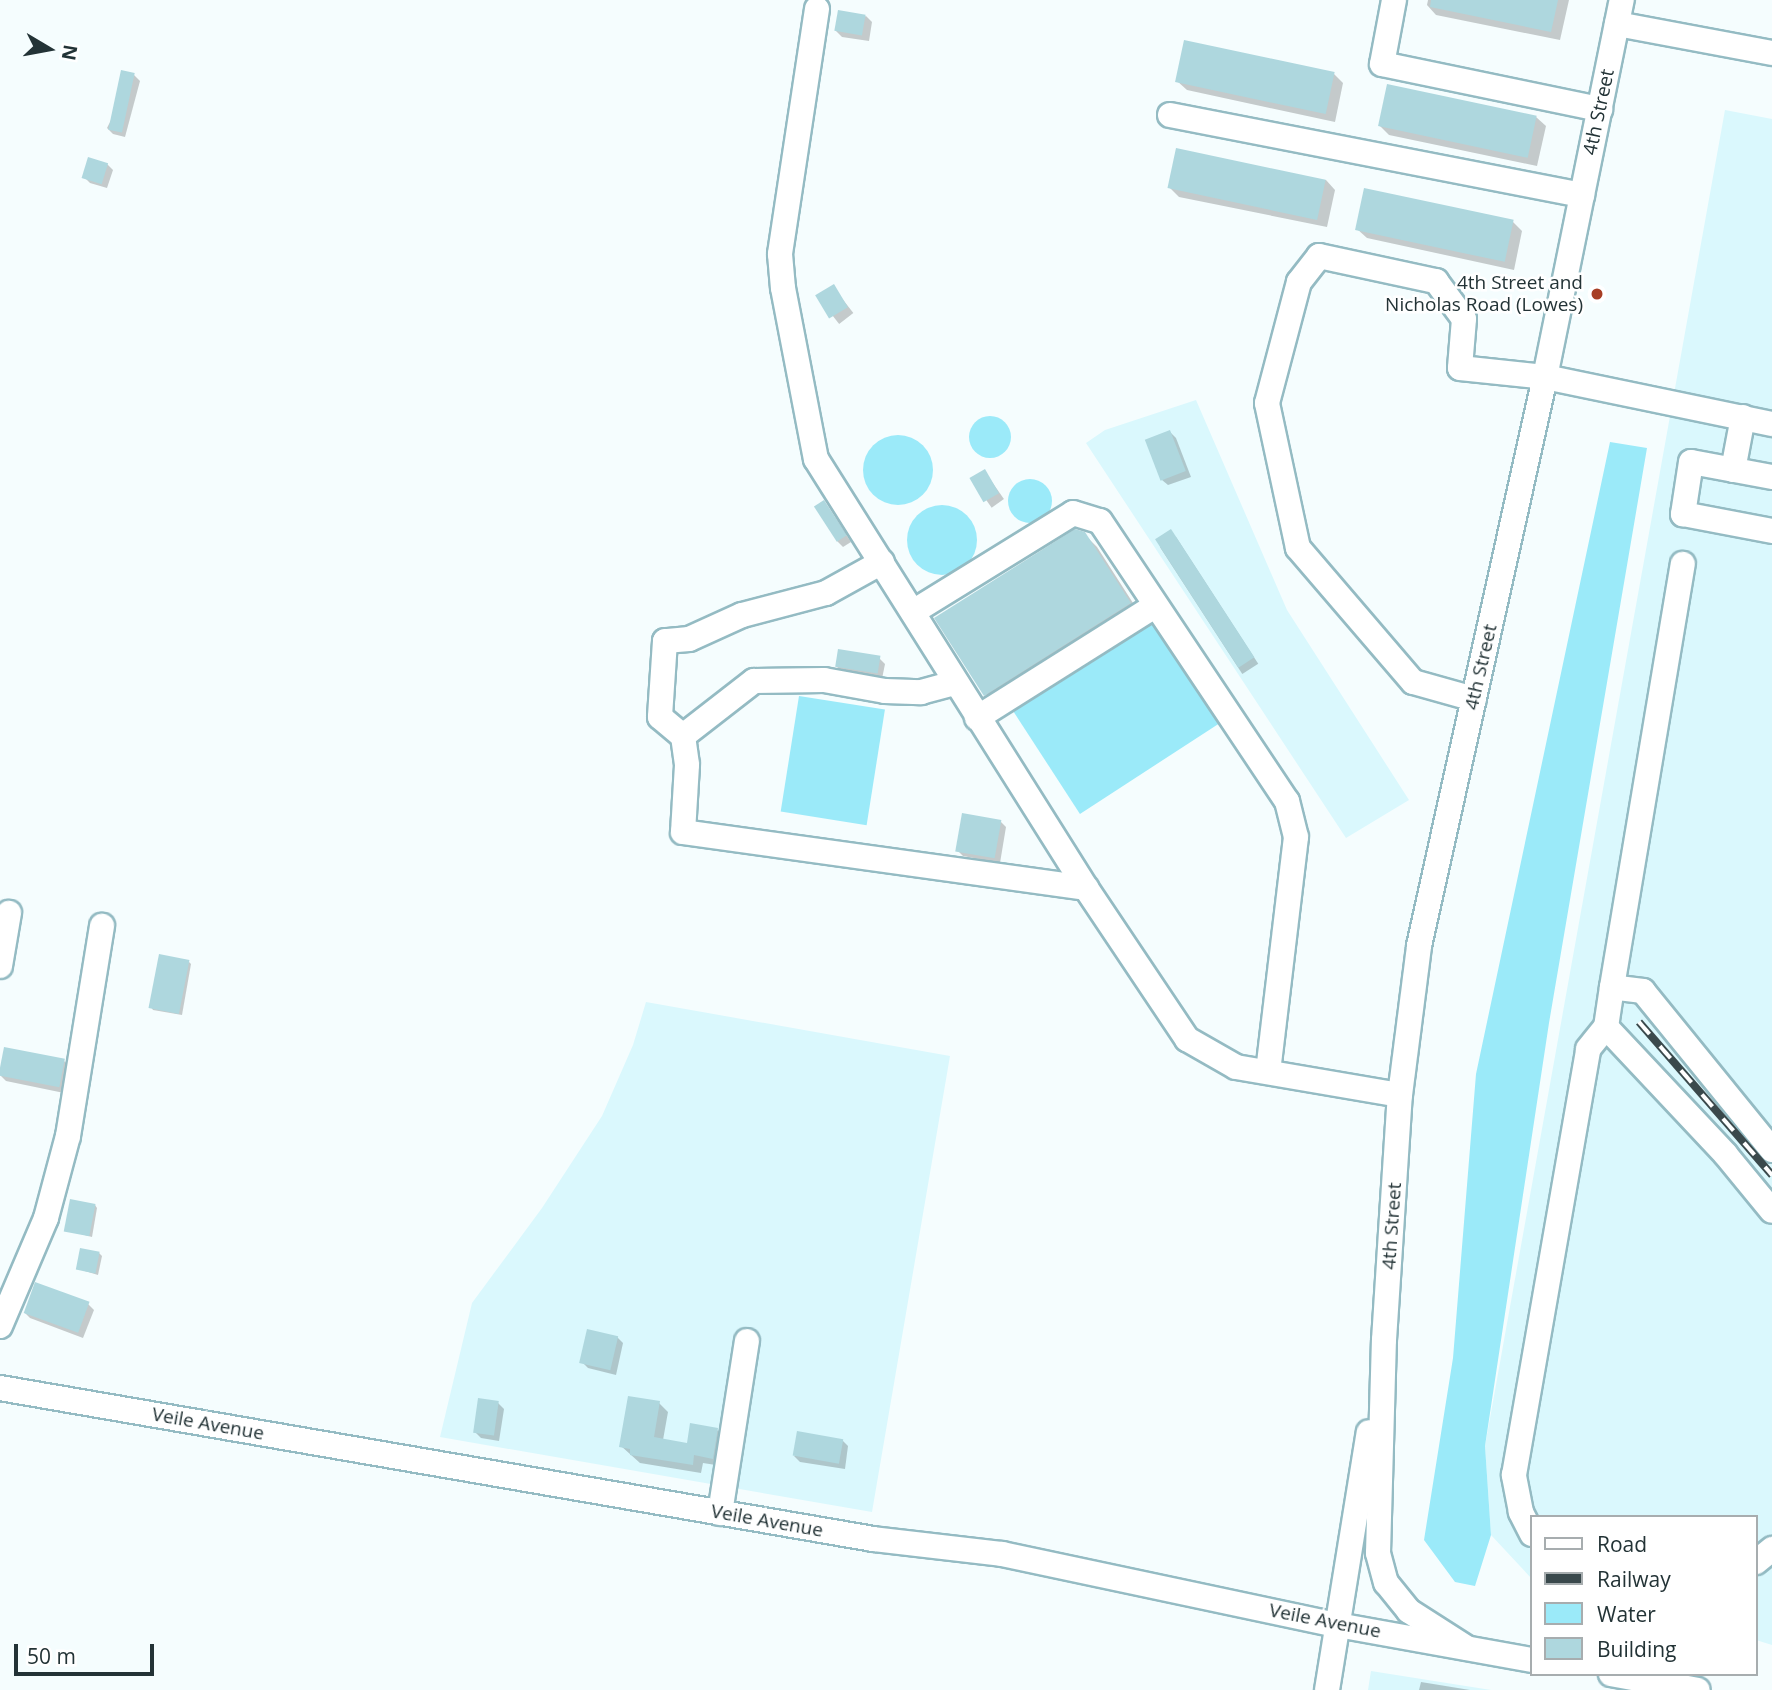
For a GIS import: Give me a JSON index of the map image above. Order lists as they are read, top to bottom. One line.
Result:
{"streets":{"street":["4th Street","Veile Avenue"]},"places":["4th Street and Nicholas Road (Lowes)"],"legend":["Road","Railway","Water","Building"],"scale_bar":"50 m","north":"right"}
